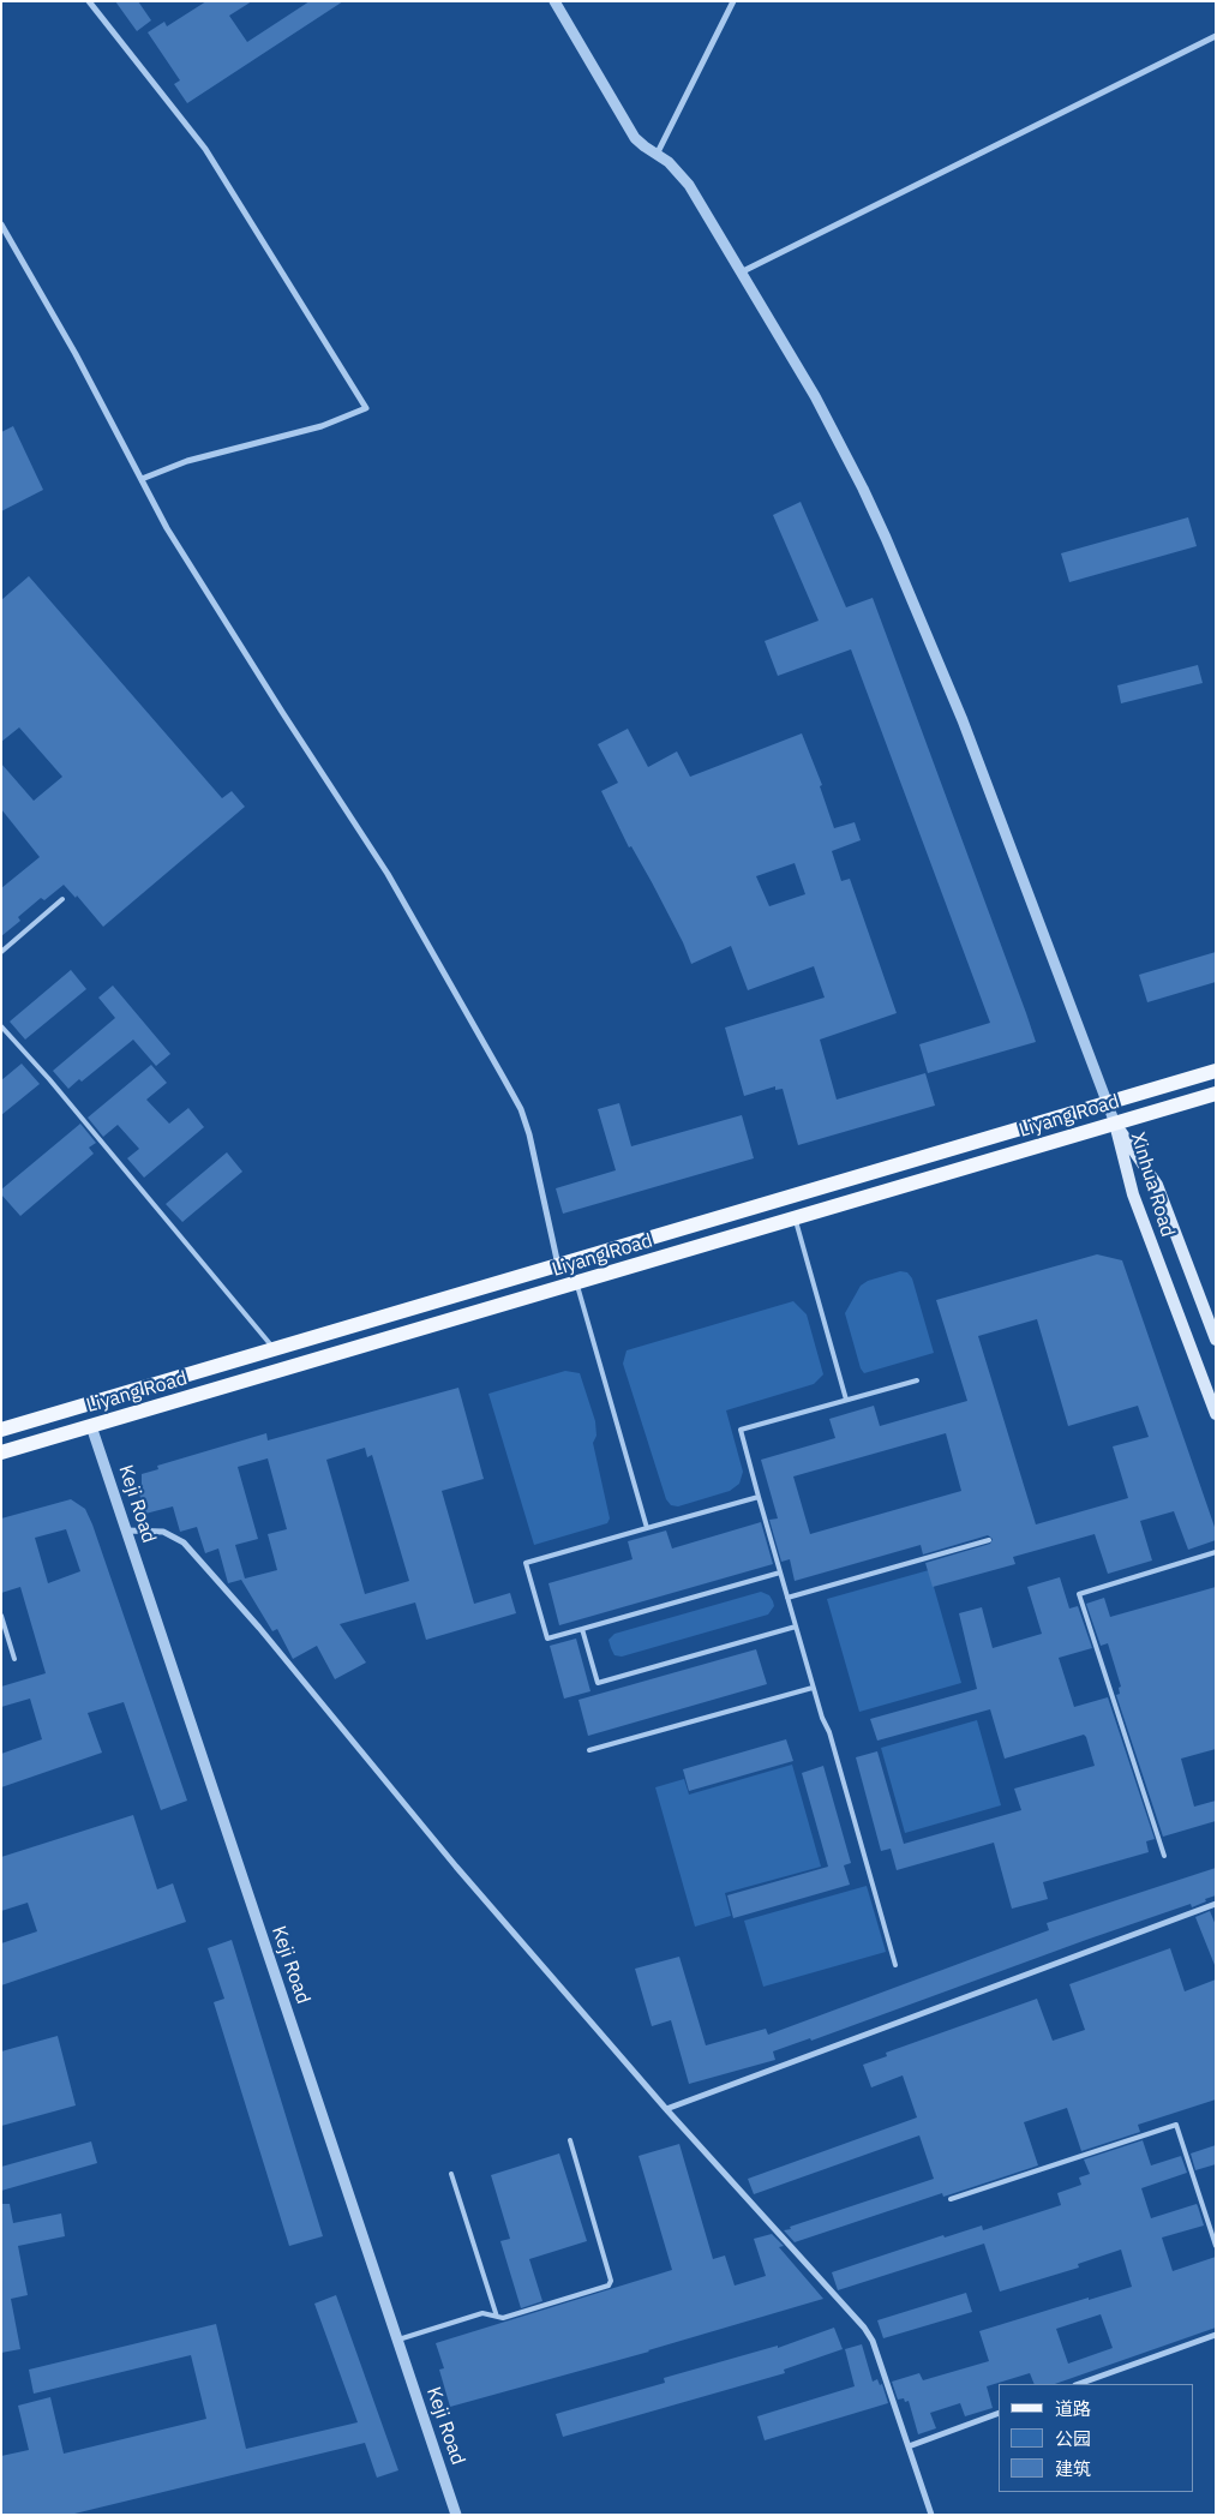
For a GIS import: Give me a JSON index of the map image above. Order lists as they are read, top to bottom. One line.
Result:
{"streets":{"main road":["Liyang Road","Xinhua Road"],"street":["Keji Road"]},"crossings":[["Liyang Road","Xinhua Road"],["Liyang Road","Keji Road"]],"legend":["道路","公园","建筑"]}
